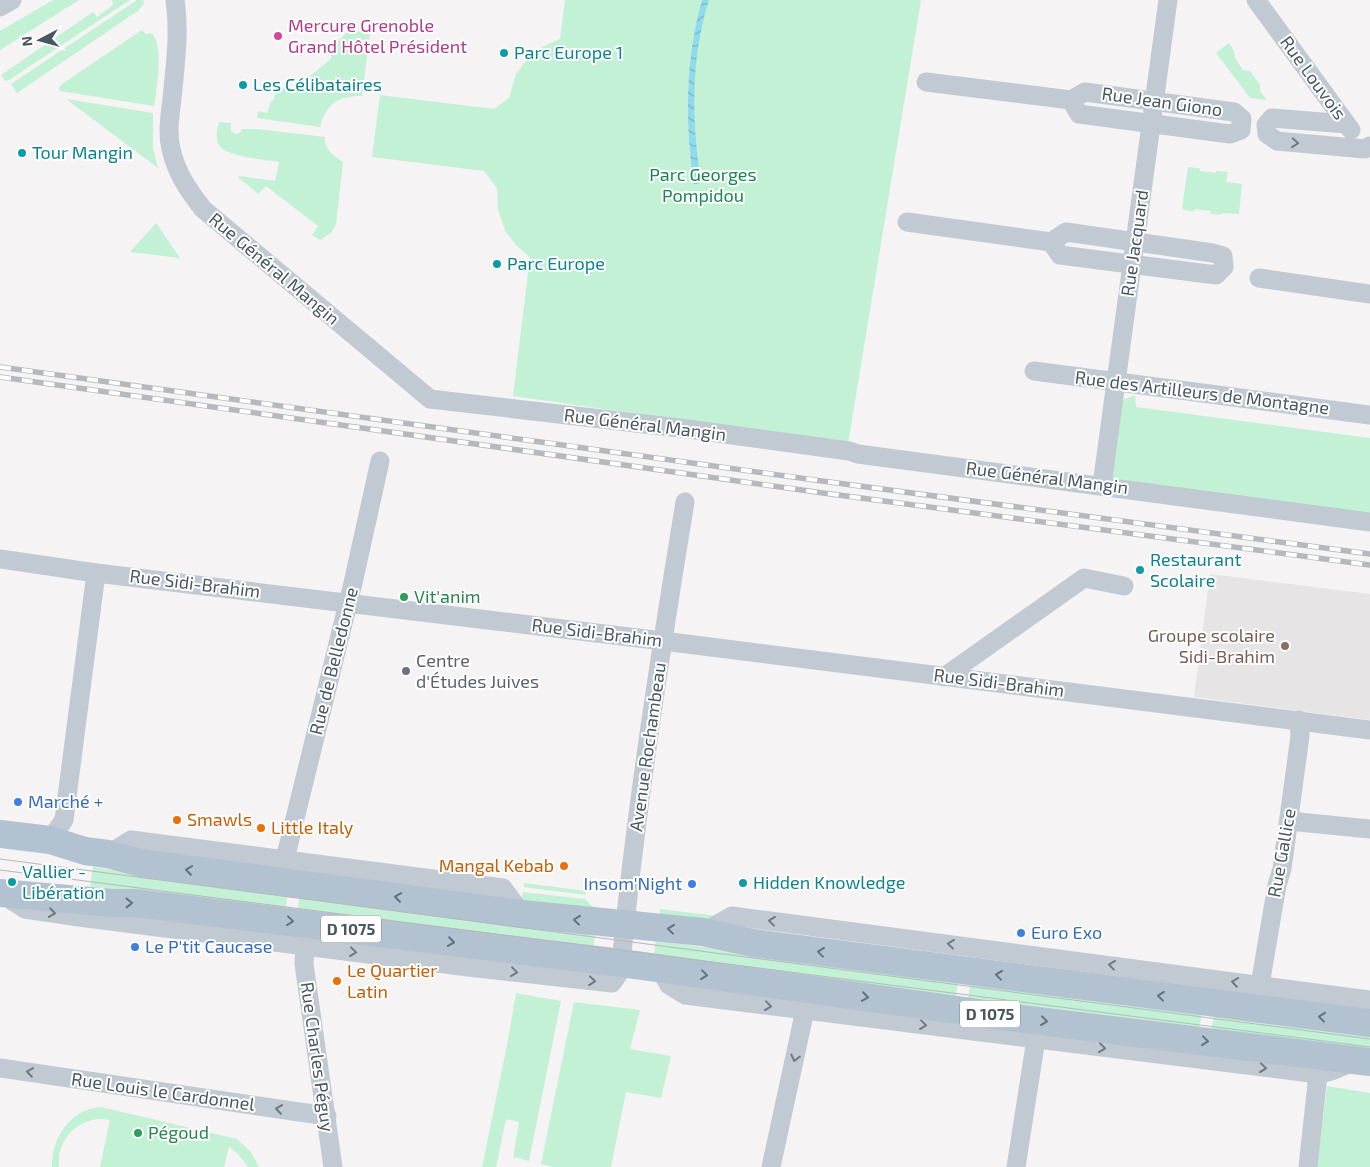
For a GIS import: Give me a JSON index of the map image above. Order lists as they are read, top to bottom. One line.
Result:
{"streets":{"main road":["D 1075"],"street":["Rue Louvois","Rue Jean Giono","Rue Jacquard","Rue Général Mangin","Rue des Artilleurs de Montagne","Rue Sidi-Brahim","Rue de Belledonne","Avenue Rochambeau","Rue Gallice","Rue Charles Péguy","Rue Louis le Cardonnel"]},"crossings":[["Rue Jean Giono","Rue Jacquard"],["Rue Jacquard","Rue Général Mangin"],["Rue Jacquard","Rue des Artilleurs de Montagne"],["Rue Sidi-Brahim","Rue de Belledonne"],["Rue Sidi-Brahim","Avenue Rochambeau"],["Rue Sidi-Brahim","Rue Gallice"],["Avenue Rochambeau","D 1075"],["Rue Charles Péguy","Rue Louis le Cardonnel"]],"parks":["Parc Georges Pompidou"],"places":["Mercure Grenoble Grand Hôtel Président","Parc Europe 1","Les Célibataires","Tour Mangin","Parc Europe","Restaurant Scolaire","Vit'anim","Groupe scolaire Sidi-Brahim","Centre d'Études Juives","Marché +","Smawls","Little Italy","Mangal Kebab","Vallier - Libération","Hidden Knowledge","Insom'Night","Euro Exo","Le P'tit Caucase","Le Quartier Latin","Pégoud"],"north":"left"}
